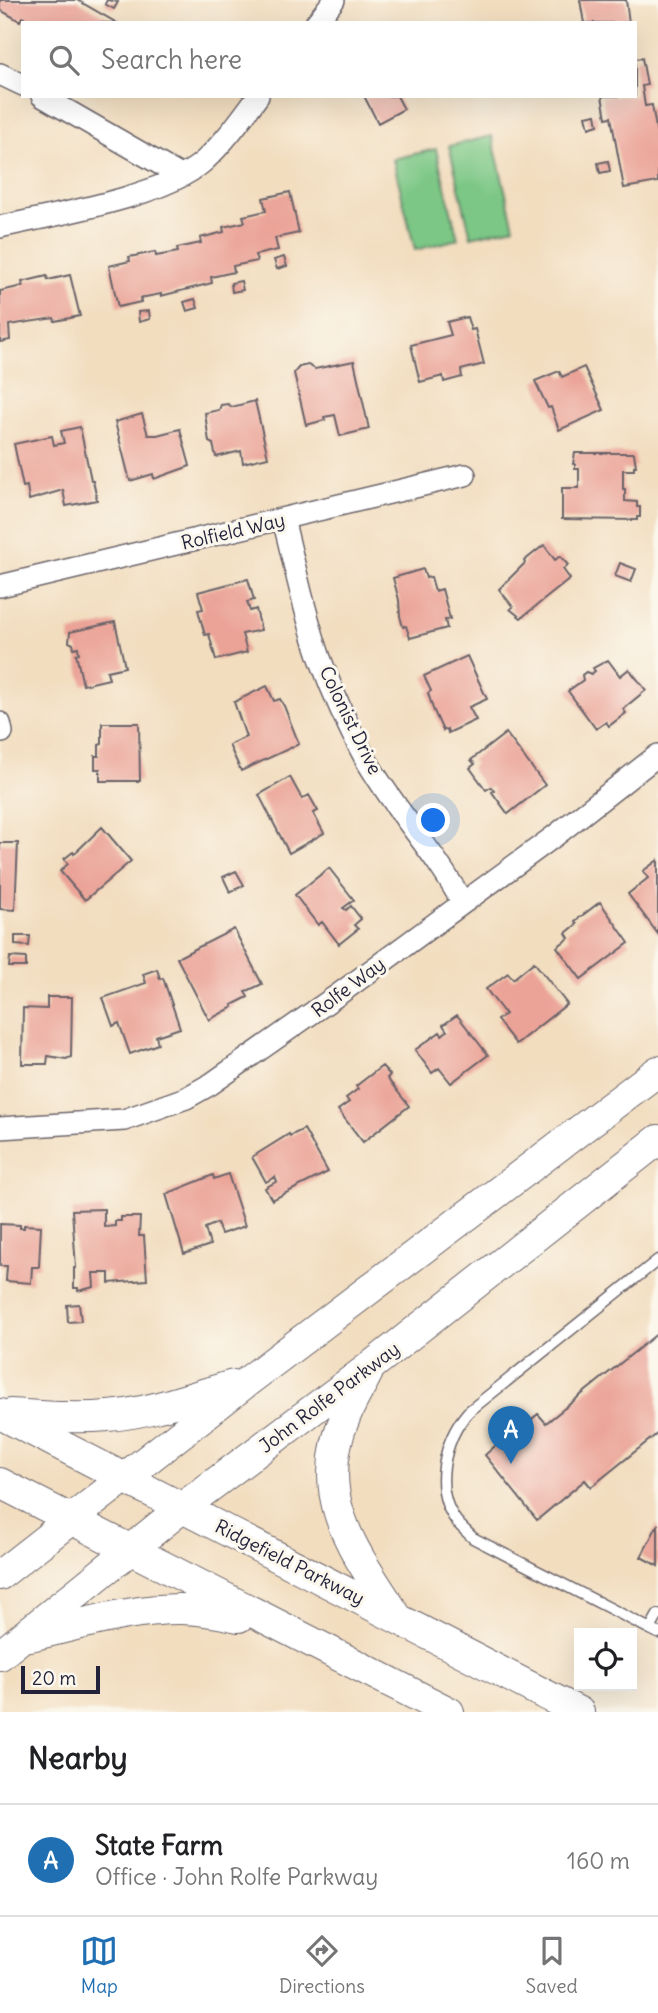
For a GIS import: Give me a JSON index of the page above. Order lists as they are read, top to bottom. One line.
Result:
{"streets":{"main road":["John Rolfe Parkway","Ridgefield Parkway"],"street":["Rolfield Way","Colonist Drive","Rolfe Way"]},"crossings":[["Rolfield Way","Colonist Drive"],["Colonist Drive","Rolfe Way"],["John Rolfe Parkway","Ridgefield Parkway"]],"scale_bar":"20 m","page":{"search":"Search here","pins":"A","scale":"20 m","heading":"Nearby","list":[{"mark":"A","name":"State Farm","note":"Office · John Rolfe Parkway","value":"160 m"}],"nav":["Map","Directions","Saved"]}}
